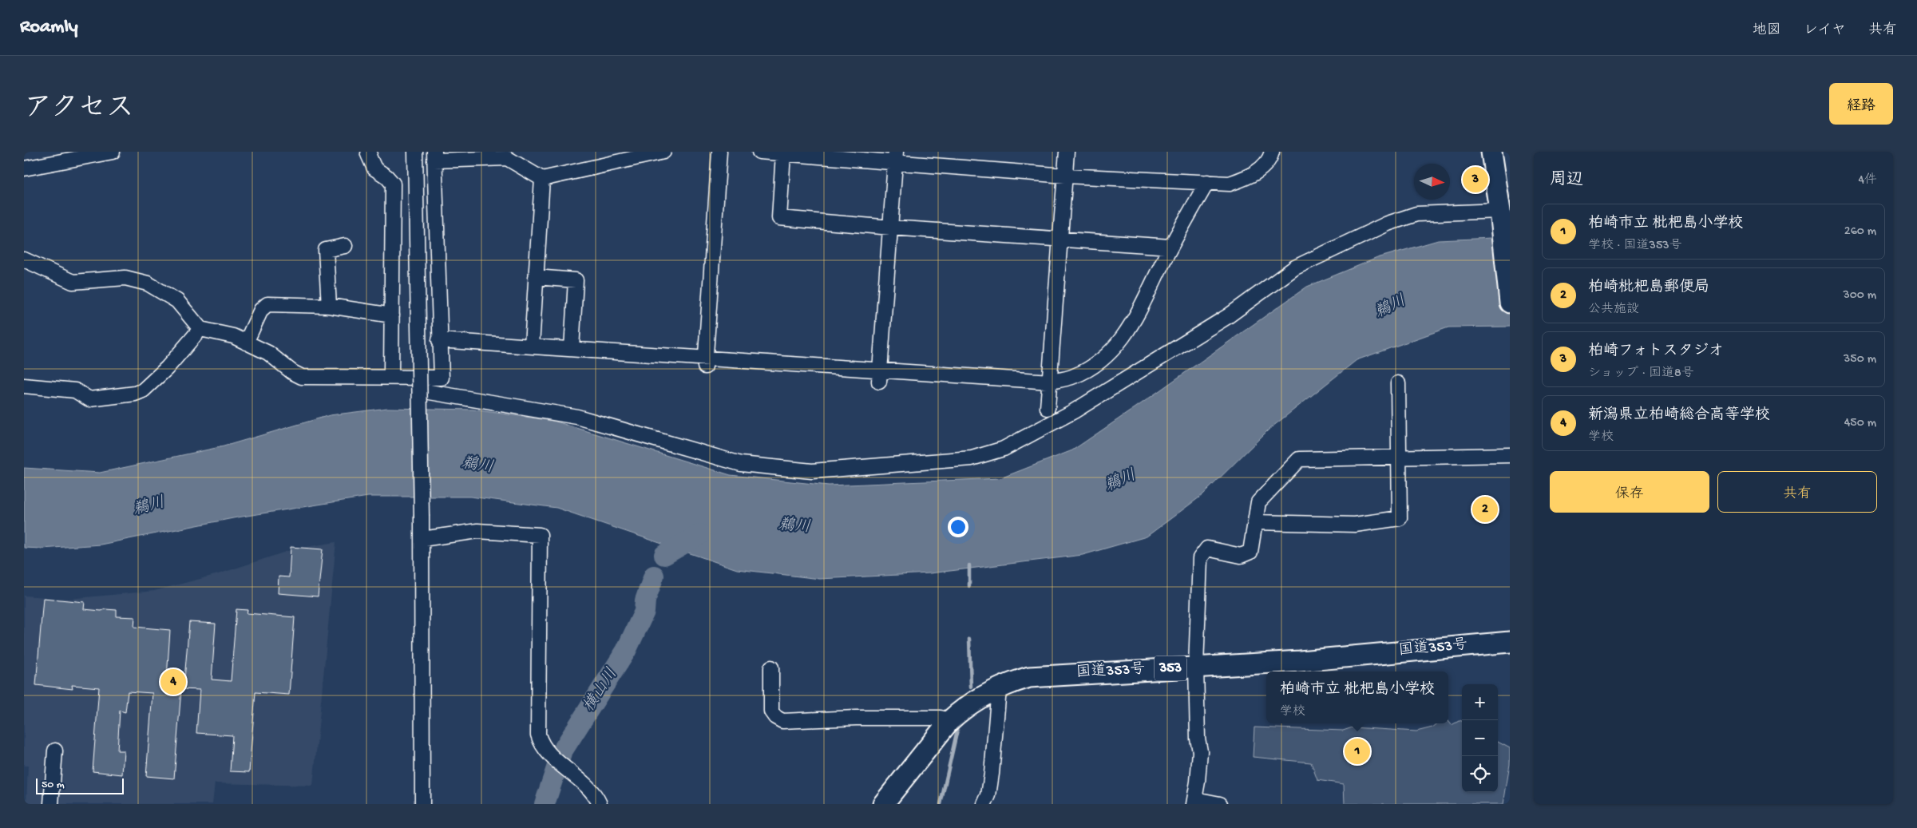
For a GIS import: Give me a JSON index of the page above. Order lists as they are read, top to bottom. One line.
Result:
{"streets":{"highway":["国道353号","353"]},"water":["鵜川","横山川"],"scale_bar":"50 m","north":"right","page":{"header":"Roamly","nav":["地図","レイヤ","共有"],"title":"アクセス","buttons":["経路",["保存","共有"]],"heading":["周辺","4件"],"pins":["3","2","4","1"],"list":[{"mark":"1","name":"柏崎市立 枇杷島小学校","note":"学校 · 国道353号","value":"260 m"},{"mark":"2","name":"柏崎枇杷島郵便局","note":"公共施設","value":"300 m"},{"mark":"3","name":"柏崎フォトスタジオ","note":"ショップ · 国道8号","value":"350 m"},{"mark":"4","name":"新潟県立柏崎総合高等学校","note":"学校","value":"450 m"}],"popup":["柏崎市立 枇杷島小学校","学校"],"map_buttons":["+","−"],"scale":"50 m"}}
